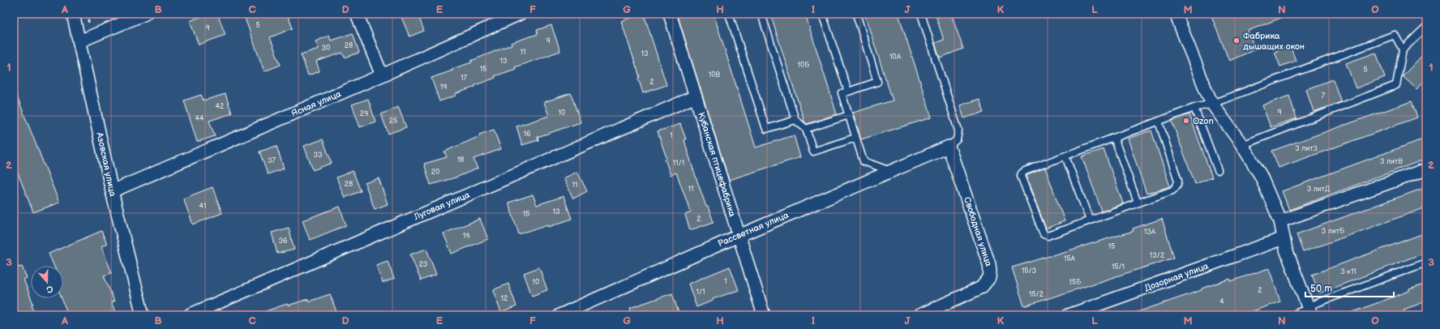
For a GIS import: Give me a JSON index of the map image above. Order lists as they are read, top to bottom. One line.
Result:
{"streets":{"street":["Ясная улица","Азовская улица","Кубанская птицефабрика","Луговая улица","Рассветная улица","Свободная улица","Дозорная улица"]},"crossings":[["Ясная улица","Азовская улица"],["Кубанская птицефабрика","Луговая улица"],["Кубанская птицефабрика","Рассветная улица"],["Рассветная улица","Свободная улица"]],"places":["Фабрика дышащих окон","Ozon"],"house_numbers":["5","9","9","28","30","11","13","10А","13","10Б","15","5","10В","17","2","19","7","42","9","10","29","44","25","16","1","3 литЗ","33","18","37","3 литВ","11/1","20","28","11","11","3 литД","41","13","15","2","3 литБ","13А","19","36","15","13/2","15А","23","15/1","15/3","3 к11","1","10","15Б","2","1/1","15/2","12","4"],"scale_bar":"50 m","north":"bottom","grid":{"columns":["A","B","C","D","E","F","G","H","I","J","K","L","M","N","O"],"rows":["1","2","3"]}}
